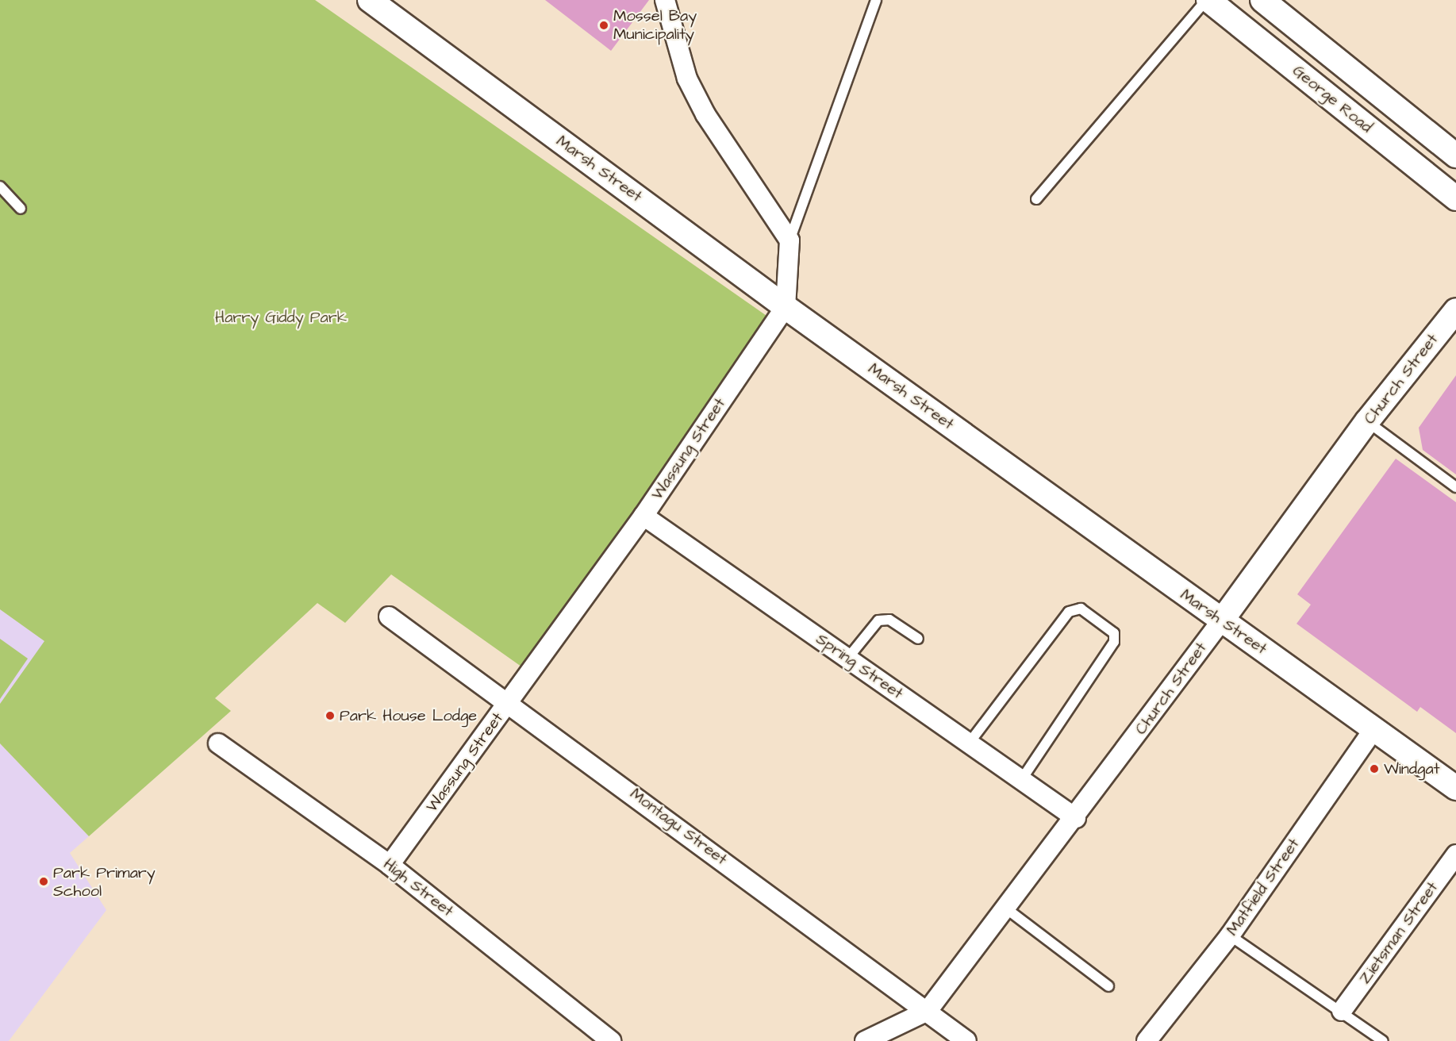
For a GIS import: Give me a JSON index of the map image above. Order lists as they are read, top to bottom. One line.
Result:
{"streets":{"street":["George Road","Marsh Street","Church Street","Wassung Street","Spring Street","Montagu Street","Matfield Street","High Street","Zietsman Street"]},"crossings":[["Marsh Street","Church Street"],["Marsh Street","Wassung Street"],["Marsh Street","Matfield Street"],["Church Street","Spring Street"],["Church Street","Montagu Street"],["Wassung Street","Spring Street"],["Wassung Street","Montagu Street"],["Wassung Street","High Street"]],"parks":["Harry Giddy Park"],"places":["Mossel Bay Municipality","Park House Lodge","Windgat","Park Primary School"]}
